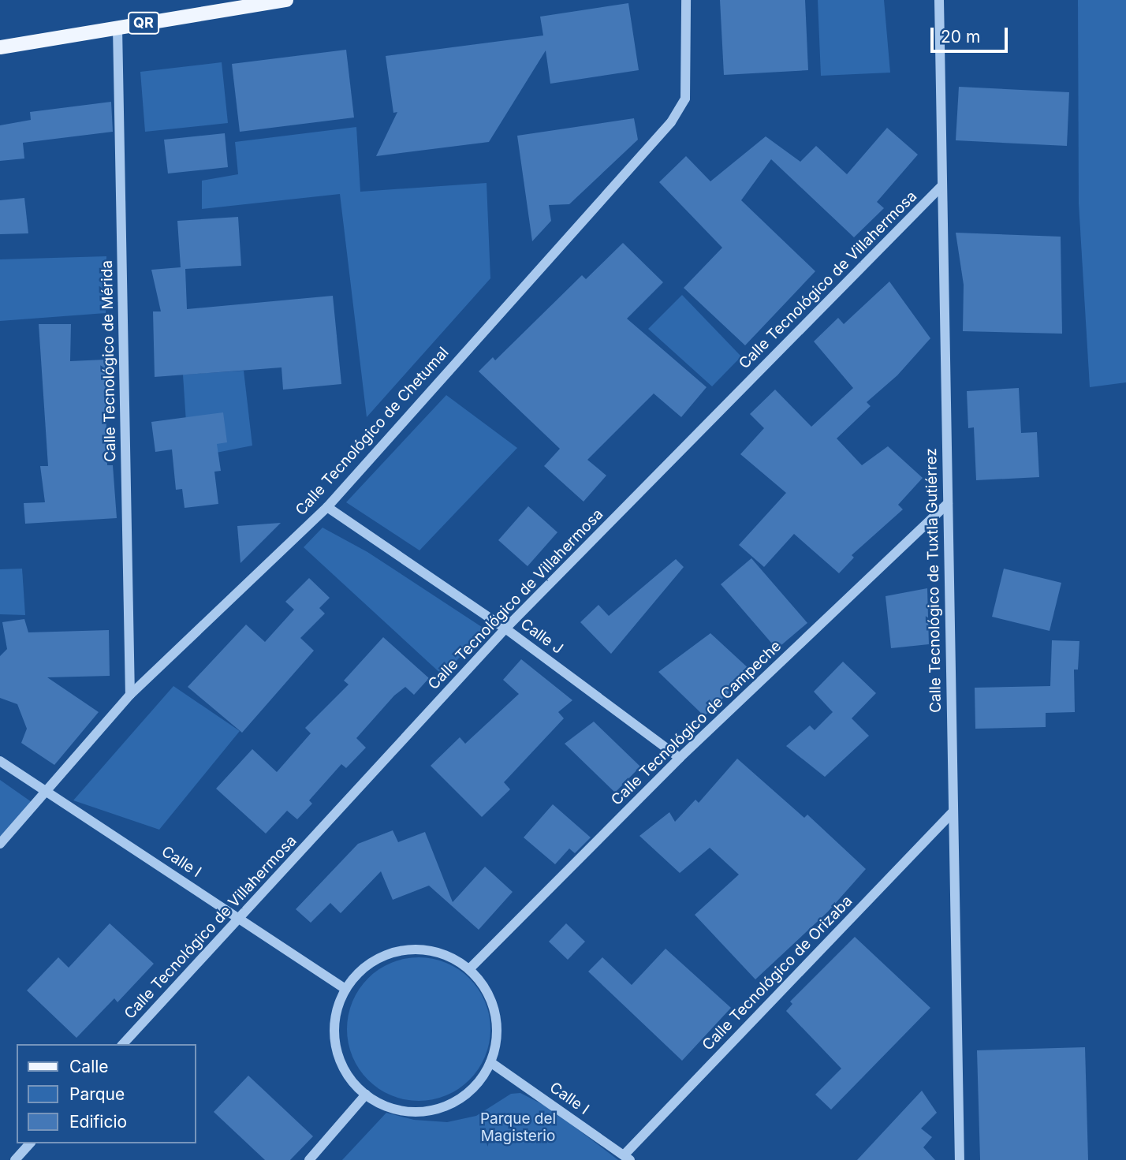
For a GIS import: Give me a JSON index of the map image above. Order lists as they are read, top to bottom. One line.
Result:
{"streets":{"main road":["QR"],"street":["Calle Tecnológico de Villahermosa","Calle Tecnológico de Mérida","Calle Tecnológico de Chetumal","Calle Tecnológico de Tuxtla Gutiérrez","Calle J","Calle Tecnológico de Campeche","Calle I","Calle Tecnológico de Orizaba"]},"crossings":[["QR","Calle Tecnológico de Mérida"],["Calle Tecnológico de Villahermosa","Calle Tecnológico de Tuxtla Gutiérrez"],["Calle Tecnológico de Villahermosa","Calle J"],["Calle Tecnológico de Villahermosa","Calle I"],["Calle Tecnológico de Mérida","Calle Tecnológico de Chetumal"],["Calle Tecnológico de Chetumal","Calle J"],["Calle Tecnológico de Chetumal","Calle I"],["Calle Tecnológico de Tuxtla Gutiérrez","Calle Tecnológico de Campeche"],["Calle Tecnológico de Tuxtla Gutiérrez","Calle Tecnológico de Orizaba"],["Calle J","Calle Tecnológico de Campeche"],["Calle Tecnológico de Campeche","Calle I"],["Calle I","Calle Tecnológico de Orizaba"]],"parks":["Parque del Magisterio"],"legend":["Calle","Parque","Edificio"],"scale_bar":"20 m"}
